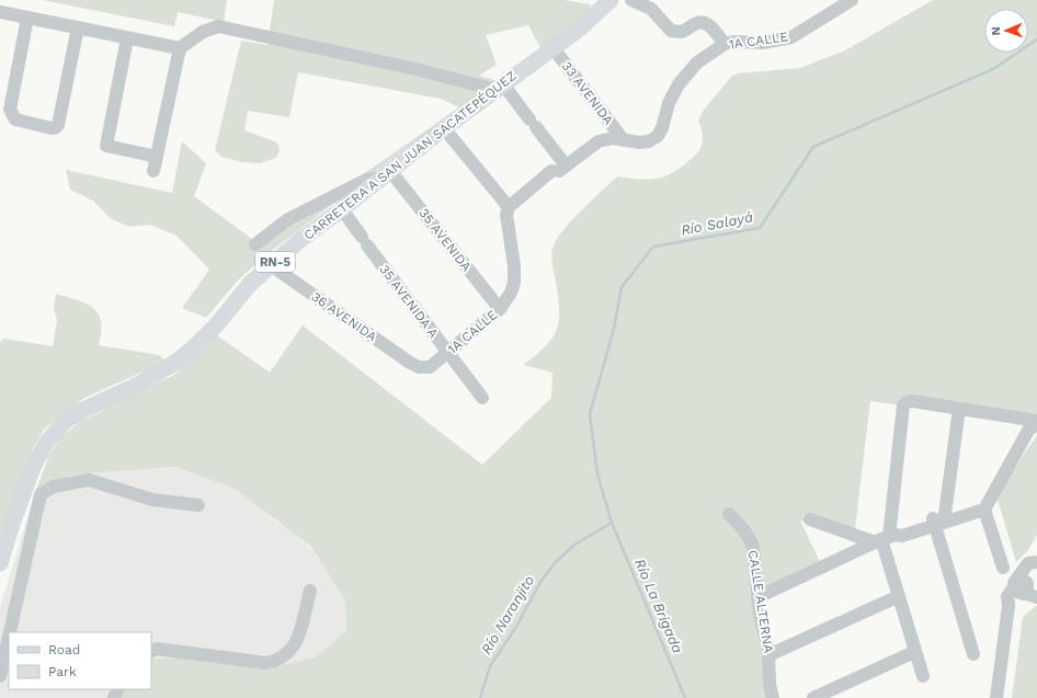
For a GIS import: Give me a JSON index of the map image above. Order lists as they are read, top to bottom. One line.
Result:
{"streets":{"main road":["CARRETERA A SAN JUAN SACATEPÉQUEZ","RN-5"],"street":["1A CALLE","33 AVENIDA","35 AVENIDA","35 AVENIDA A","36 AVENIDA","CALLE ALTERNA"]},"crossings":[["1A CALLE","33 AVENIDA"],["1A CALLE","35 AVENIDA"],["1A CALLE","35 AVENIDA A"],["1A CALLE","36 AVENIDA"],["33 AVENIDA","CARRETERA A SAN JUAN SACATEPÉQUEZ"],["CARRETERA A SAN JUAN SACATEPÉQUEZ","35 AVENIDA"],["CARRETERA A SAN JUAN SACATEPÉQUEZ","35 AVENIDA A"],["CARRETERA A SAN JUAN SACATEPÉQUEZ","36 AVENIDA"]],"water":["Río Salayá","Río La Brigada","Río Naranjito"],"legend":["Road","Park"],"north":"left"}
